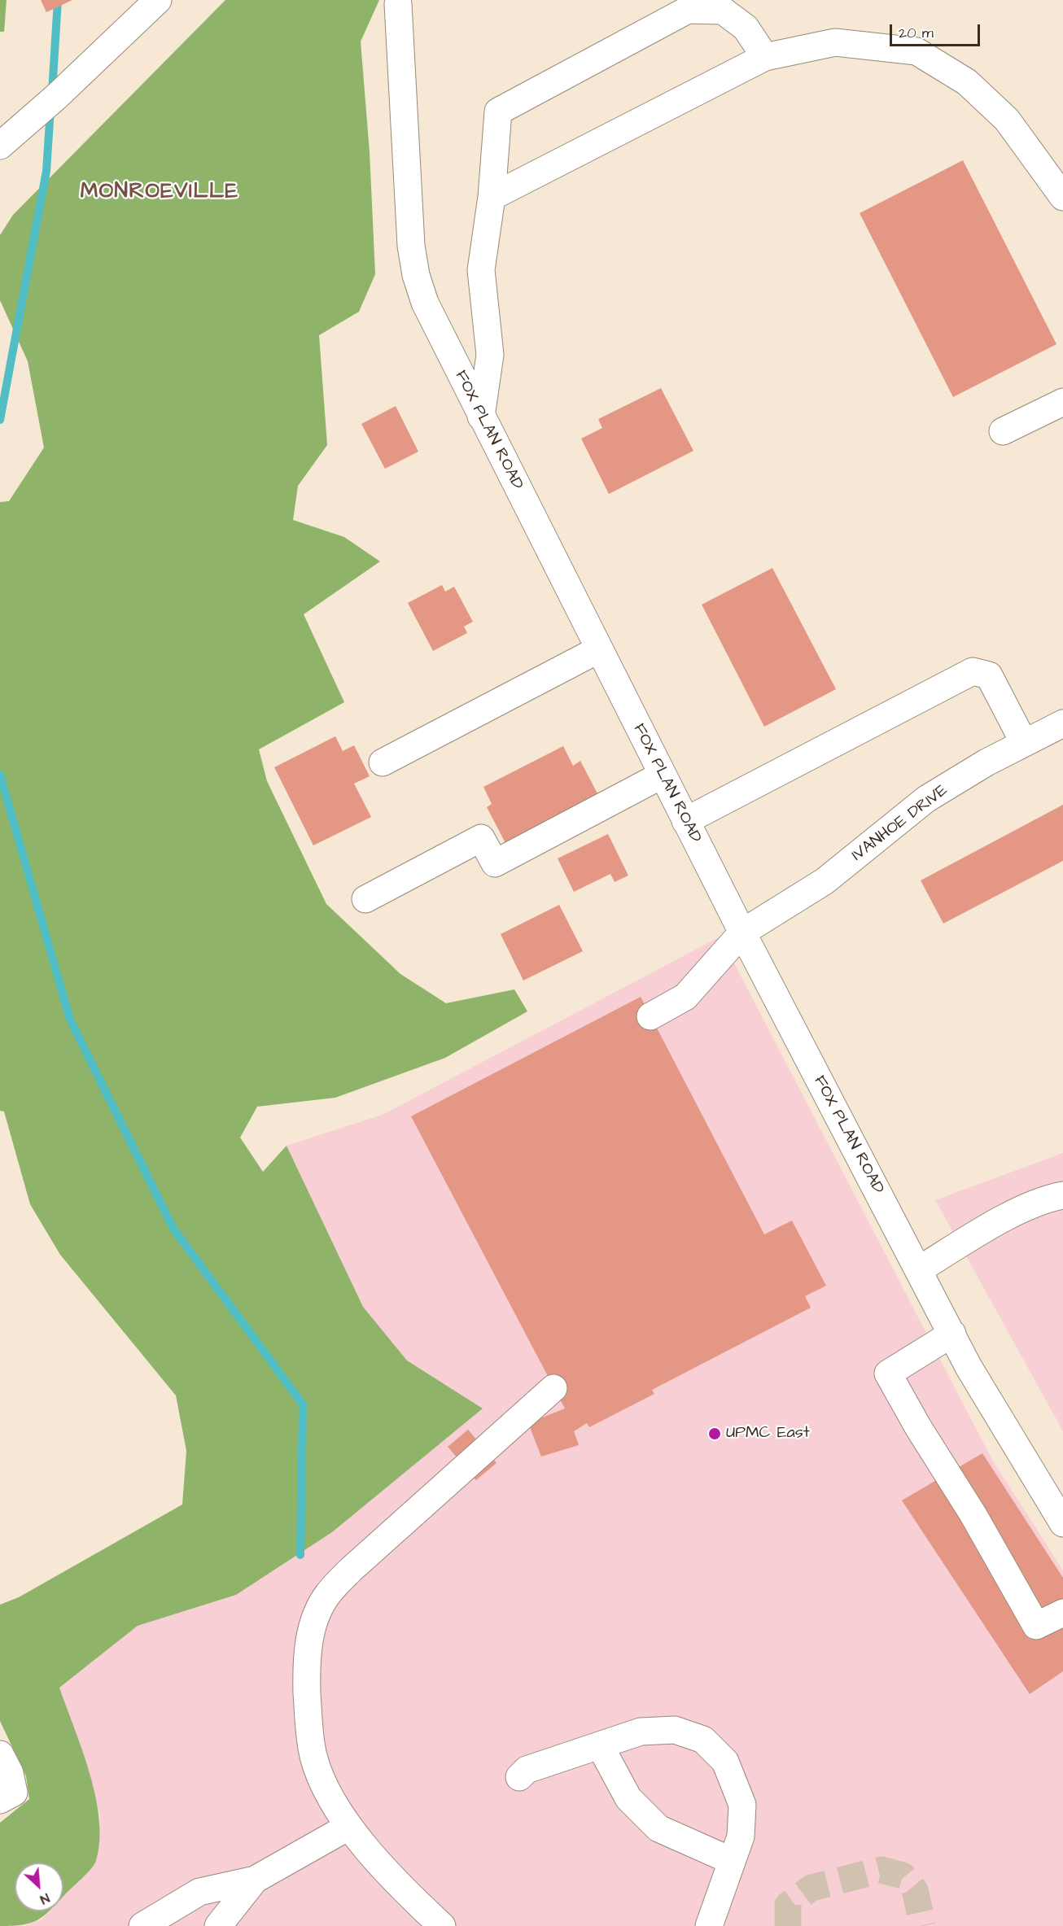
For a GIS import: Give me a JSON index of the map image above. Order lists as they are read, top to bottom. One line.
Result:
{"streets":{"street":["FOX PLAN ROAD","IVANHOE DRIVE"]},"crossings":[["FOX PLAN ROAD","IVANHOE DRIVE"]],"districts":["MONROEVILLE"],"places":["UPMC East"],"scale_bar":"20 m","north":"bottom right"}
